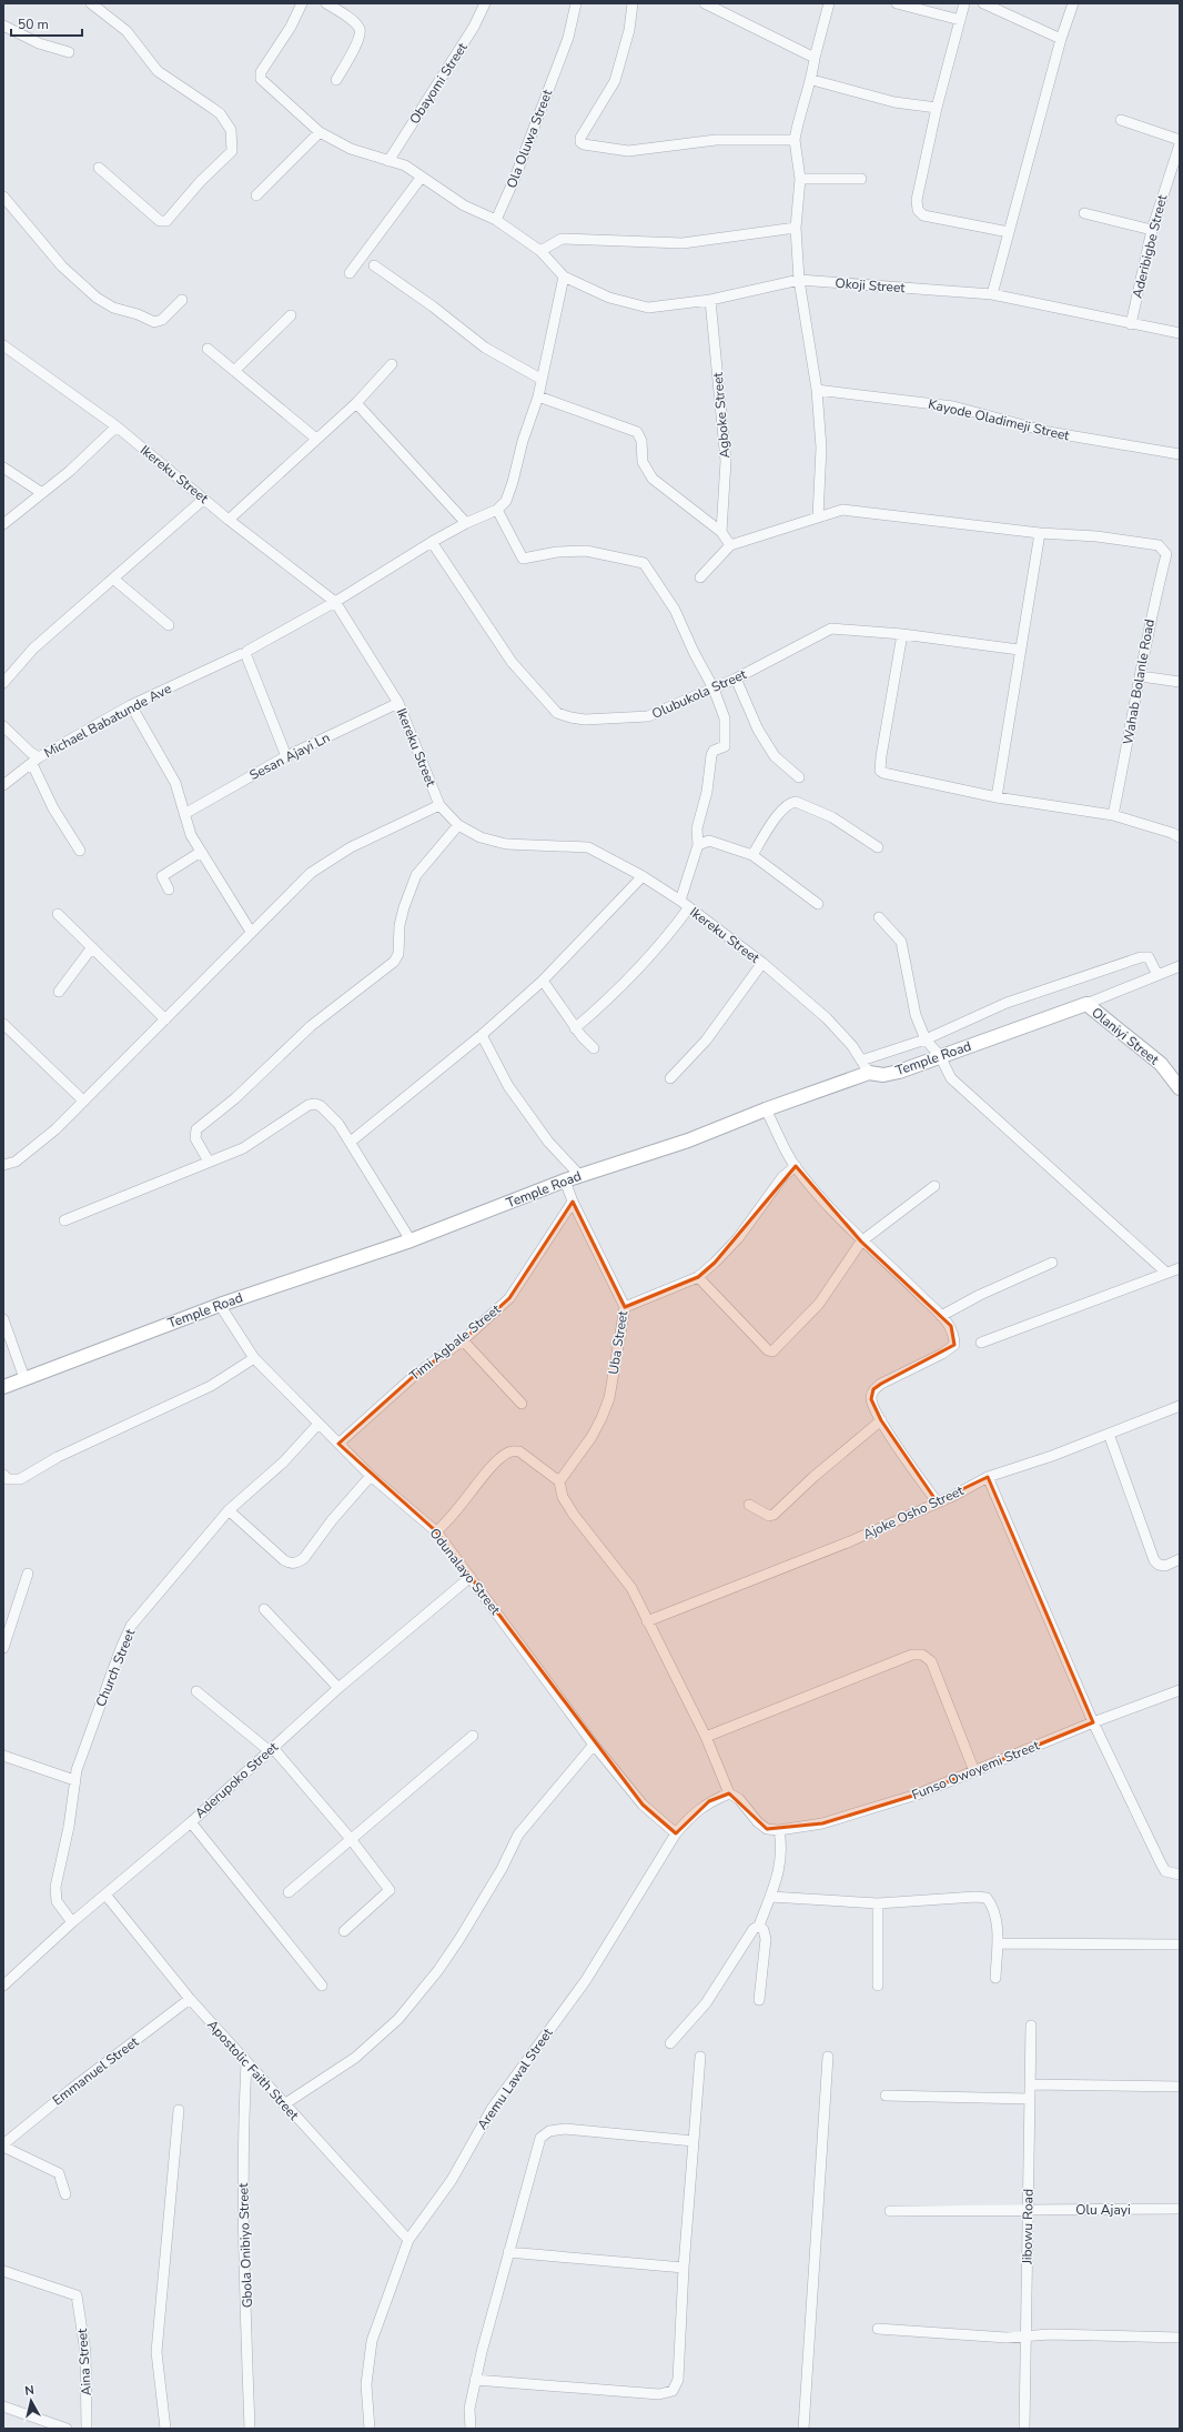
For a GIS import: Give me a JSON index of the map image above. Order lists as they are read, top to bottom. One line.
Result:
{"streets":{"street":["Obayomi Street","Ola Oluwa Street","Aderibigbe Street","Okoji Street","Agboke Street","Kayode Oladimeji Street","Ikereku Street","Wahab Bolanle Road","Olubukola Street","Michael Babatunde Ave","Sesan Ajayi Ln","Olaniyi Street","Temple Road","Timi Agbale Street","Uba Street","Ajoke Osho Street","Odunalayo Street","Church Street","Funso Owoyemi Street","Aderupoko Street","Apostolic Faith Street","Emmanuel Street","Aremu Lawal Street","Olu Ajayi","Jibowu Road","Gbola Onibiyo Street","Aina Street"]},"crossings":[["Aderibigbe Street","Okoji Street"],["Okoji Street","Agboke Street"],["Ikereku Street","Michael Babatunde Ave"],["Ikereku Street","Sesan Ajayi Ln"],["Ikereku Street","Temple Road"],["Olubukola Street","Michael Babatunde Ave"],["Olaniyi Street","Temple Road"],["Temple Road","Odunalayo Street"],["Timi Agbale Street","Uba Street"],["Timi Agbale Street","Odunalayo Street"],["Odunalayo Street","Church Street"],["Odunalayo Street","Aderupoko Street"],["Odunalayo Street","Aremu Lawal Street"],["Church Street","Aderupoko Street"],["Funso Owoyemi Street","Aremu Lawal Street"],["Aderupoko Street","Apostolic Faith Street"],["Apostolic Faith Street","Emmanuel Street"],["Apostolic Faith Street","Aremu Lawal Street"],["Apostolic Faith Street","Gbola Onibiyo Street"],["Olu Ajayi","Jibowu Road"]],"scale_bar":"50 m","north":"top"}
